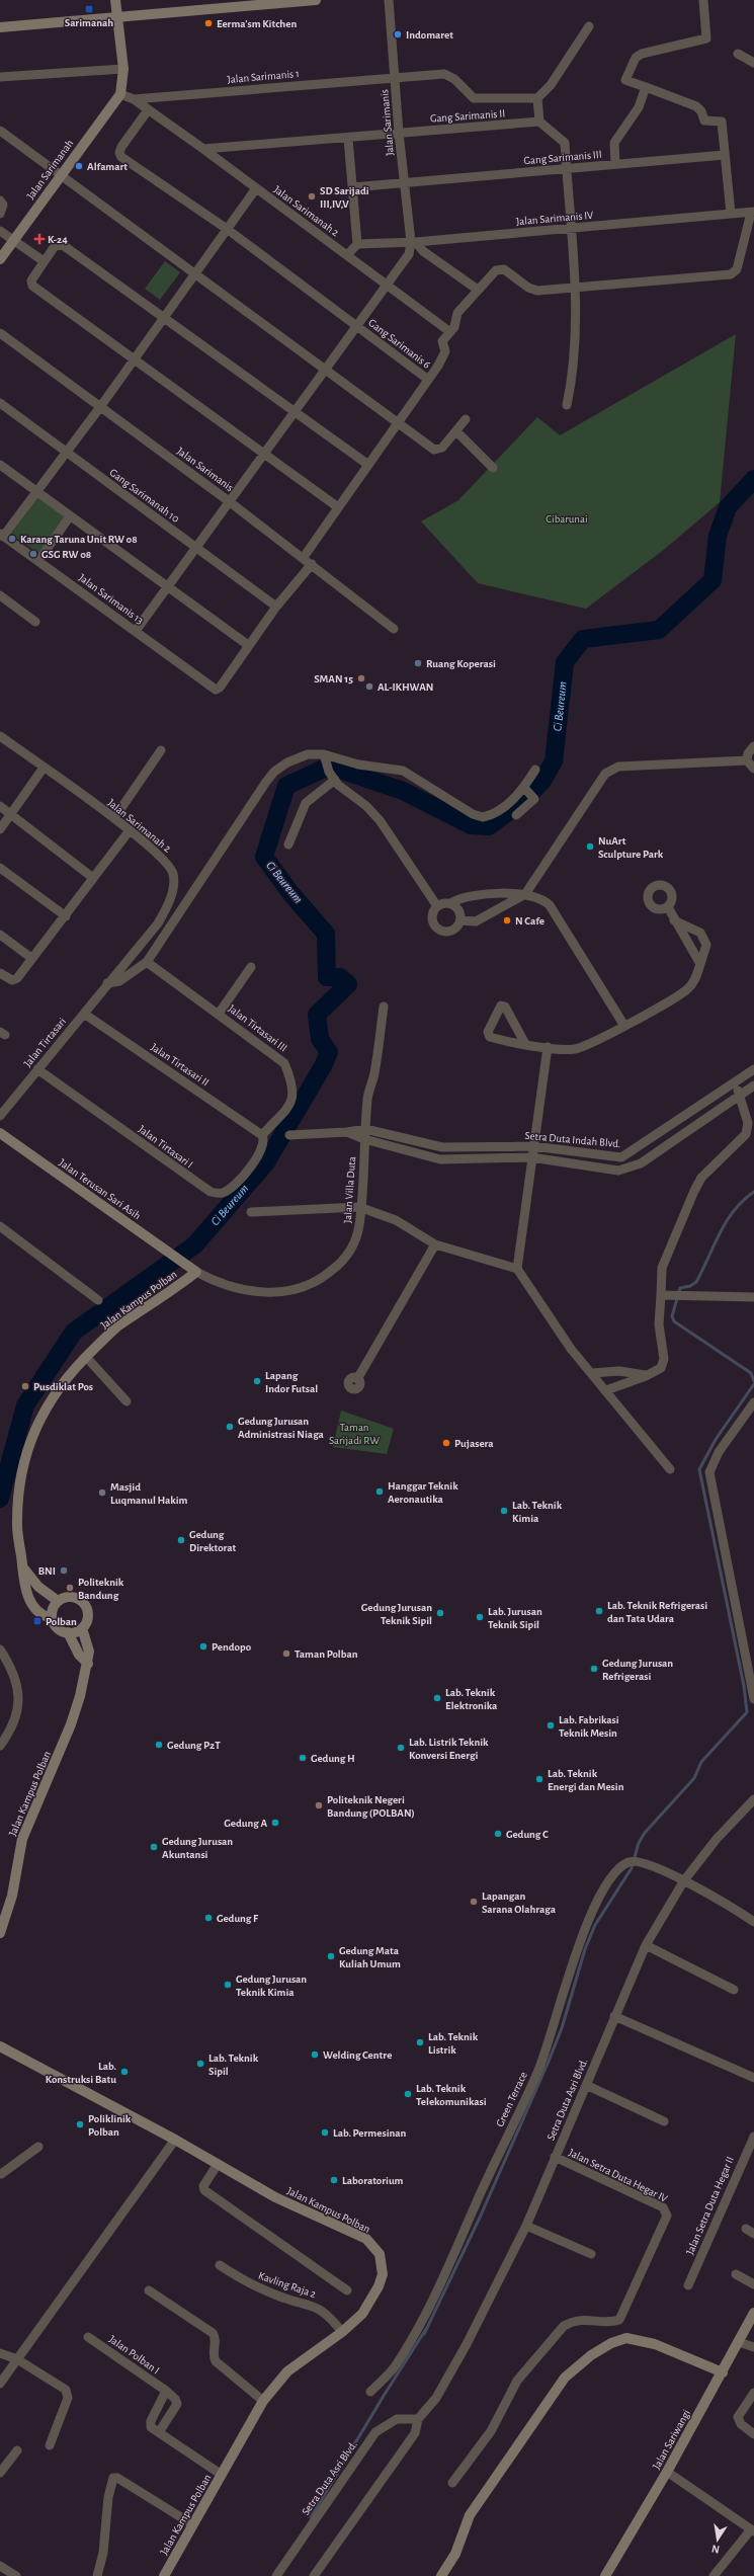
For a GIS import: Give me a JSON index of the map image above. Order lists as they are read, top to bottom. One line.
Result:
{"streets":{"street":["Jalan Sarimanis 1","Gang Sarimanis II","Jalan Sarimanis","Gang Sarimanis III","Jalan Sarimanah","Jalan Sarimanah 2","Jalan Sarimanis IV","Gang Sarimanis 6","Gang Sarimanah 10","Jalan Sarimanis 13","Jalan Tirtasari III","Jalan Tirtasari","Jalan Tirtasari II","Setra Duta Indah Blvd.","Jalan Tirtasari I","Jalan Terusan Sari Asih","Jalan Villa Duta","Jalan Kampus Polban","Green Terrace","Setra Duta Asri Blvd.","Jalan Setra Duta Hegar IV","Jalan Setra Duta Hegar II","Kavling Raja 2","Jalan Polban I","Jalan Sariwangi"]},"crossings":[["Jalan Sarimanis 1","Jalan Sarimanis"],["Jalan Sarimanis 1","Jalan Sarimanah 2"],["Gang Sarimanis II","Jalan Sarimanis"],["Gang Sarimanis II","Jalan Sarimanah 2"],["Jalan Sarimanis","Gang Sarimanis III"],["Jalan Sarimanis","Jalan Sarimanis IV"],["Jalan Sarimanah","Jalan Sarimanah 2"],["Jalan Sarimanah 2","Jalan Tirtasari"],["Jalan Tirtasari III","Jalan Tirtasari II"],["Jalan Tirtasari III","Jalan Tirtasari I"],["Jalan Tirtasari","Jalan Tirtasari II"],["Jalan Tirtasari","Jalan Tirtasari I"],["Jalan Tirtasari II","Jalan Tirtasari I"],["Setra Duta Indah Blvd.","Jalan Villa Duta"],["Jalan Terusan Sari Asih","Jalan Villa Duta"],["Jalan Terusan Sari Asih","Jalan Kampus Polban"],["Jalan Villa Duta","Jalan Kampus Polban"],["Jalan Kampus Polban","Kavling Raja 2"],["Green Terrace","Setra Duta Asri Blvd."],["Setra Duta Asri Blvd.","Jalan Setra Duta Hegar IV"]],"water":["Ci Beureum"],"parks":["Cibarunai","Taman Sarijadi RW"],"places":{"transit":["Sarimanah","Polban"],"other":["Eerma'sm Kitchen","Indomaret","Alfamart","SD Sarijadi III,IV,V","Karang Taruna Unit RW 08","GSG RW 08","Ruang Koperasi","SMAN 15","AL-IKHWAN","NuArt Sculpture Park","N Cafe","Lapang Indor Futsal","Pusdiklat Pos","Gedung Jurusan Administrasi Niaga","Pujasera","Hanggar Teknik Aeronautika","Masjid Luqmanul Hakim","Lab. Teknik Kimia","Gedung Direktorat","BNI","Politeknik Bandung","Lab. Teknik Refrigerasi dan Tata Udara","Gedung Jurusan Teknik Sipil","Lab. Jurusan Teknik Sipil","Pendopo","Taman Polban","Gedung Jurusan Refrigerasi","Lab. Teknik Elektronika","Lab. Fabrikasi Teknik Mesin","Gedung P2T","Lab. Listrik Teknik Konversi Energi","Gedung H","Lab. Teknik Energi dan Mesin","Politeknik Negeri Bandung (POLBAN)","Gedung A","Gedung C","Gedung Jurusan Akuntansi","Lapangan Sarana Olahraga","Gedung F","Gedung Mata Kuliah Umum","Gedung Jurusan Teknik Kimia","Lab. Teknik Listrik","Welding Centre","Lab. Teknik Sipil","Lab. Konstruksi Batu","Lab. Teknik Telekomunikasi","Poliklinik Polban","Lab. Permesinan","Laboratorium"],"health":["K-24"]},"north":"bottom"}
